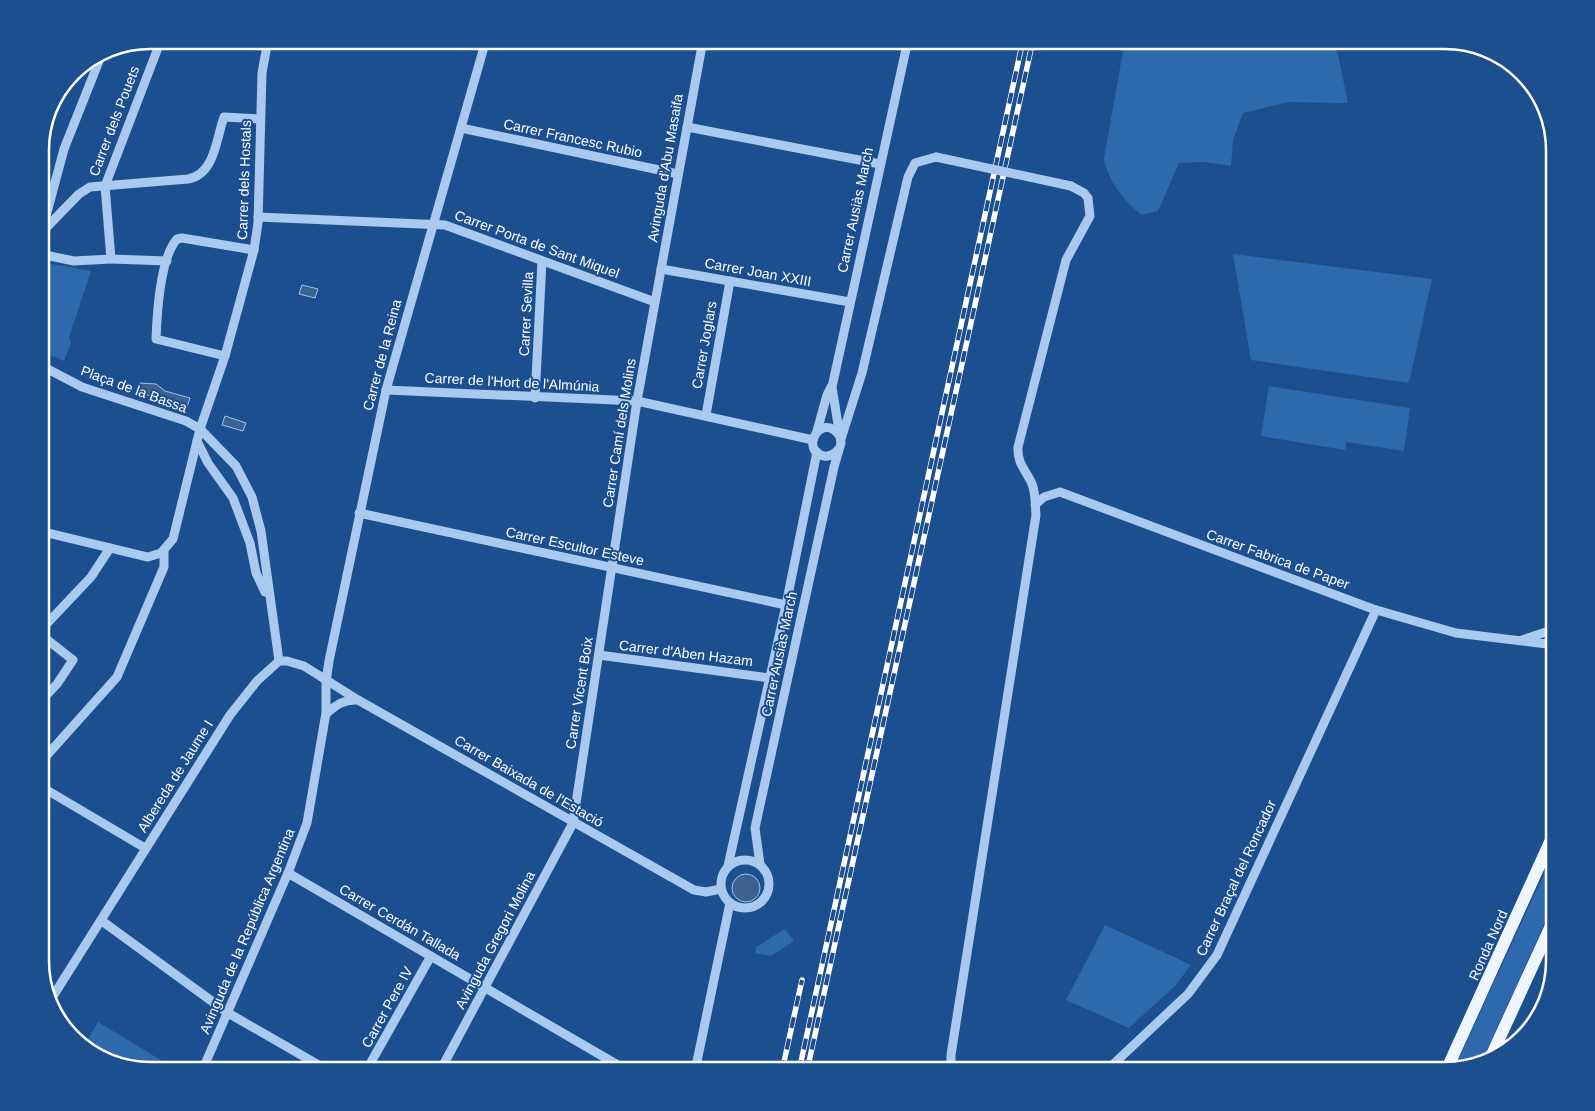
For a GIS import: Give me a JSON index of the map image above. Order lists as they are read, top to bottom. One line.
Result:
{"streets":{"main road":["Ronda Nord"],"street":["Carrer dels Pouets","Carrer Francesc Rubio","Avinguda d'Abu Masaifa","Carrer dels Hostals","Carrer Ausiàs March","Carrer Porta de Sant Miquel","Carrer Joan XXIII","Carrer Sevilla","Carrer Joglars","Carrer de la Reina","Carrer de l'Hort de l'Almúnia","Plaça de la Bassa","Carrer Camí dels Molins","Carrer Escultor Esteve","Carrer Fabrica de Paper","Carrer d'Aben Hazam","Carrer Vicent Boix","Albereda de Jaume I","Carrer Baixada de l'Estació","Carrer Braçal del Roncador","Carrer Cerdán Tallada","Avinguda de la República Argentina","Avinguda Gregori Molina","Carrer Pere IV"]},"crossings":[["Carrer Francesc Rubio","Avinguda d'Abu Masaifa"],["Carrer Francesc Rubio","Carrer de la Reina"],["Avinguda d'Abu Masaifa","Carrer Porta de Sant Miquel"],["Avinguda d'Abu Masaifa","Carrer Joan XXIII"],["Avinguda d'Abu Masaifa","Carrer Camí dels Molins"],["Carrer dels Hostals","Carrer Porta de Sant Miquel"],["Carrer dels Hostals","Plaça de la Bassa"],["Carrer Ausiàs March","Carrer Joan XXIII"],["Carrer Ausiàs March","Carrer de l'Hort de l'Almúnia"],["Carrer Ausiàs March","Carrer Escultor Esteve"],["Carrer Ausiàs March","Carrer d'Aben Hazam"],["Carrer Ausiàs March","Carrer Baixada de l'Estació"],["Carrer Porta de Sant Miquel","Carrer Sevilla"],["Carrer Porta de Sant Miquel","Carrer de la Reina"],["Carrer Porta de Sant Miquel","Carrer Camí dels Molins"],["Carrer Joan XXIII","Carrer Joglars"],["Carrer Sevilla","Carrer de l'Hort de l'Almúnia"],["Carrer Joglars","Carrer de l'Hort de l'Almúnia"],["Carrer de la Reina","Carrer de l'Hort de l'Almúnia"],["Carrer de la Reina","Carrer Escultor Esteve"],["Carrer de la Reina","Carrer Baixada de l'Estació"],["Carrer de la Reina","Avinguda de la República Argentina"],["Carrer de l'Hort de l'Almúnia","Carrer Camí dels Molins"],["Carrer Camí dels Molins","Carrer Escultor Esteve"],["Carrer Camí dels Molins","Carrer Vicent Boix"],["Carrer Escultor Esteve","Carrer Vicent Boix"],["Carrer Fabrica de Paper","Carrer Braçal del Roncador"],["Carrer d'Aben Hazam","Carrer Vicent Boix"],["Carrer Vicent Boix","Carrer Baixada de l'Estació"],["Carrer Vicent Boix","Avinguda Gregori Molina"],["Albereda de Jaume I","Carrer Baixada de l'Estació"],["Carrer Baixada de l'Estació","Avinguda de la República Argentina"],["Carrer Baixada de l'Estació","Avinguda Gregori Molina"],["Carrer Cerdán Tallada","Avinguda de la República Argentina"],["Carrer Cerdán Tallada","Avinguda Gregori Molina"],["Carrer Cerdán Tallada","Carrer Pere IV"]]}
